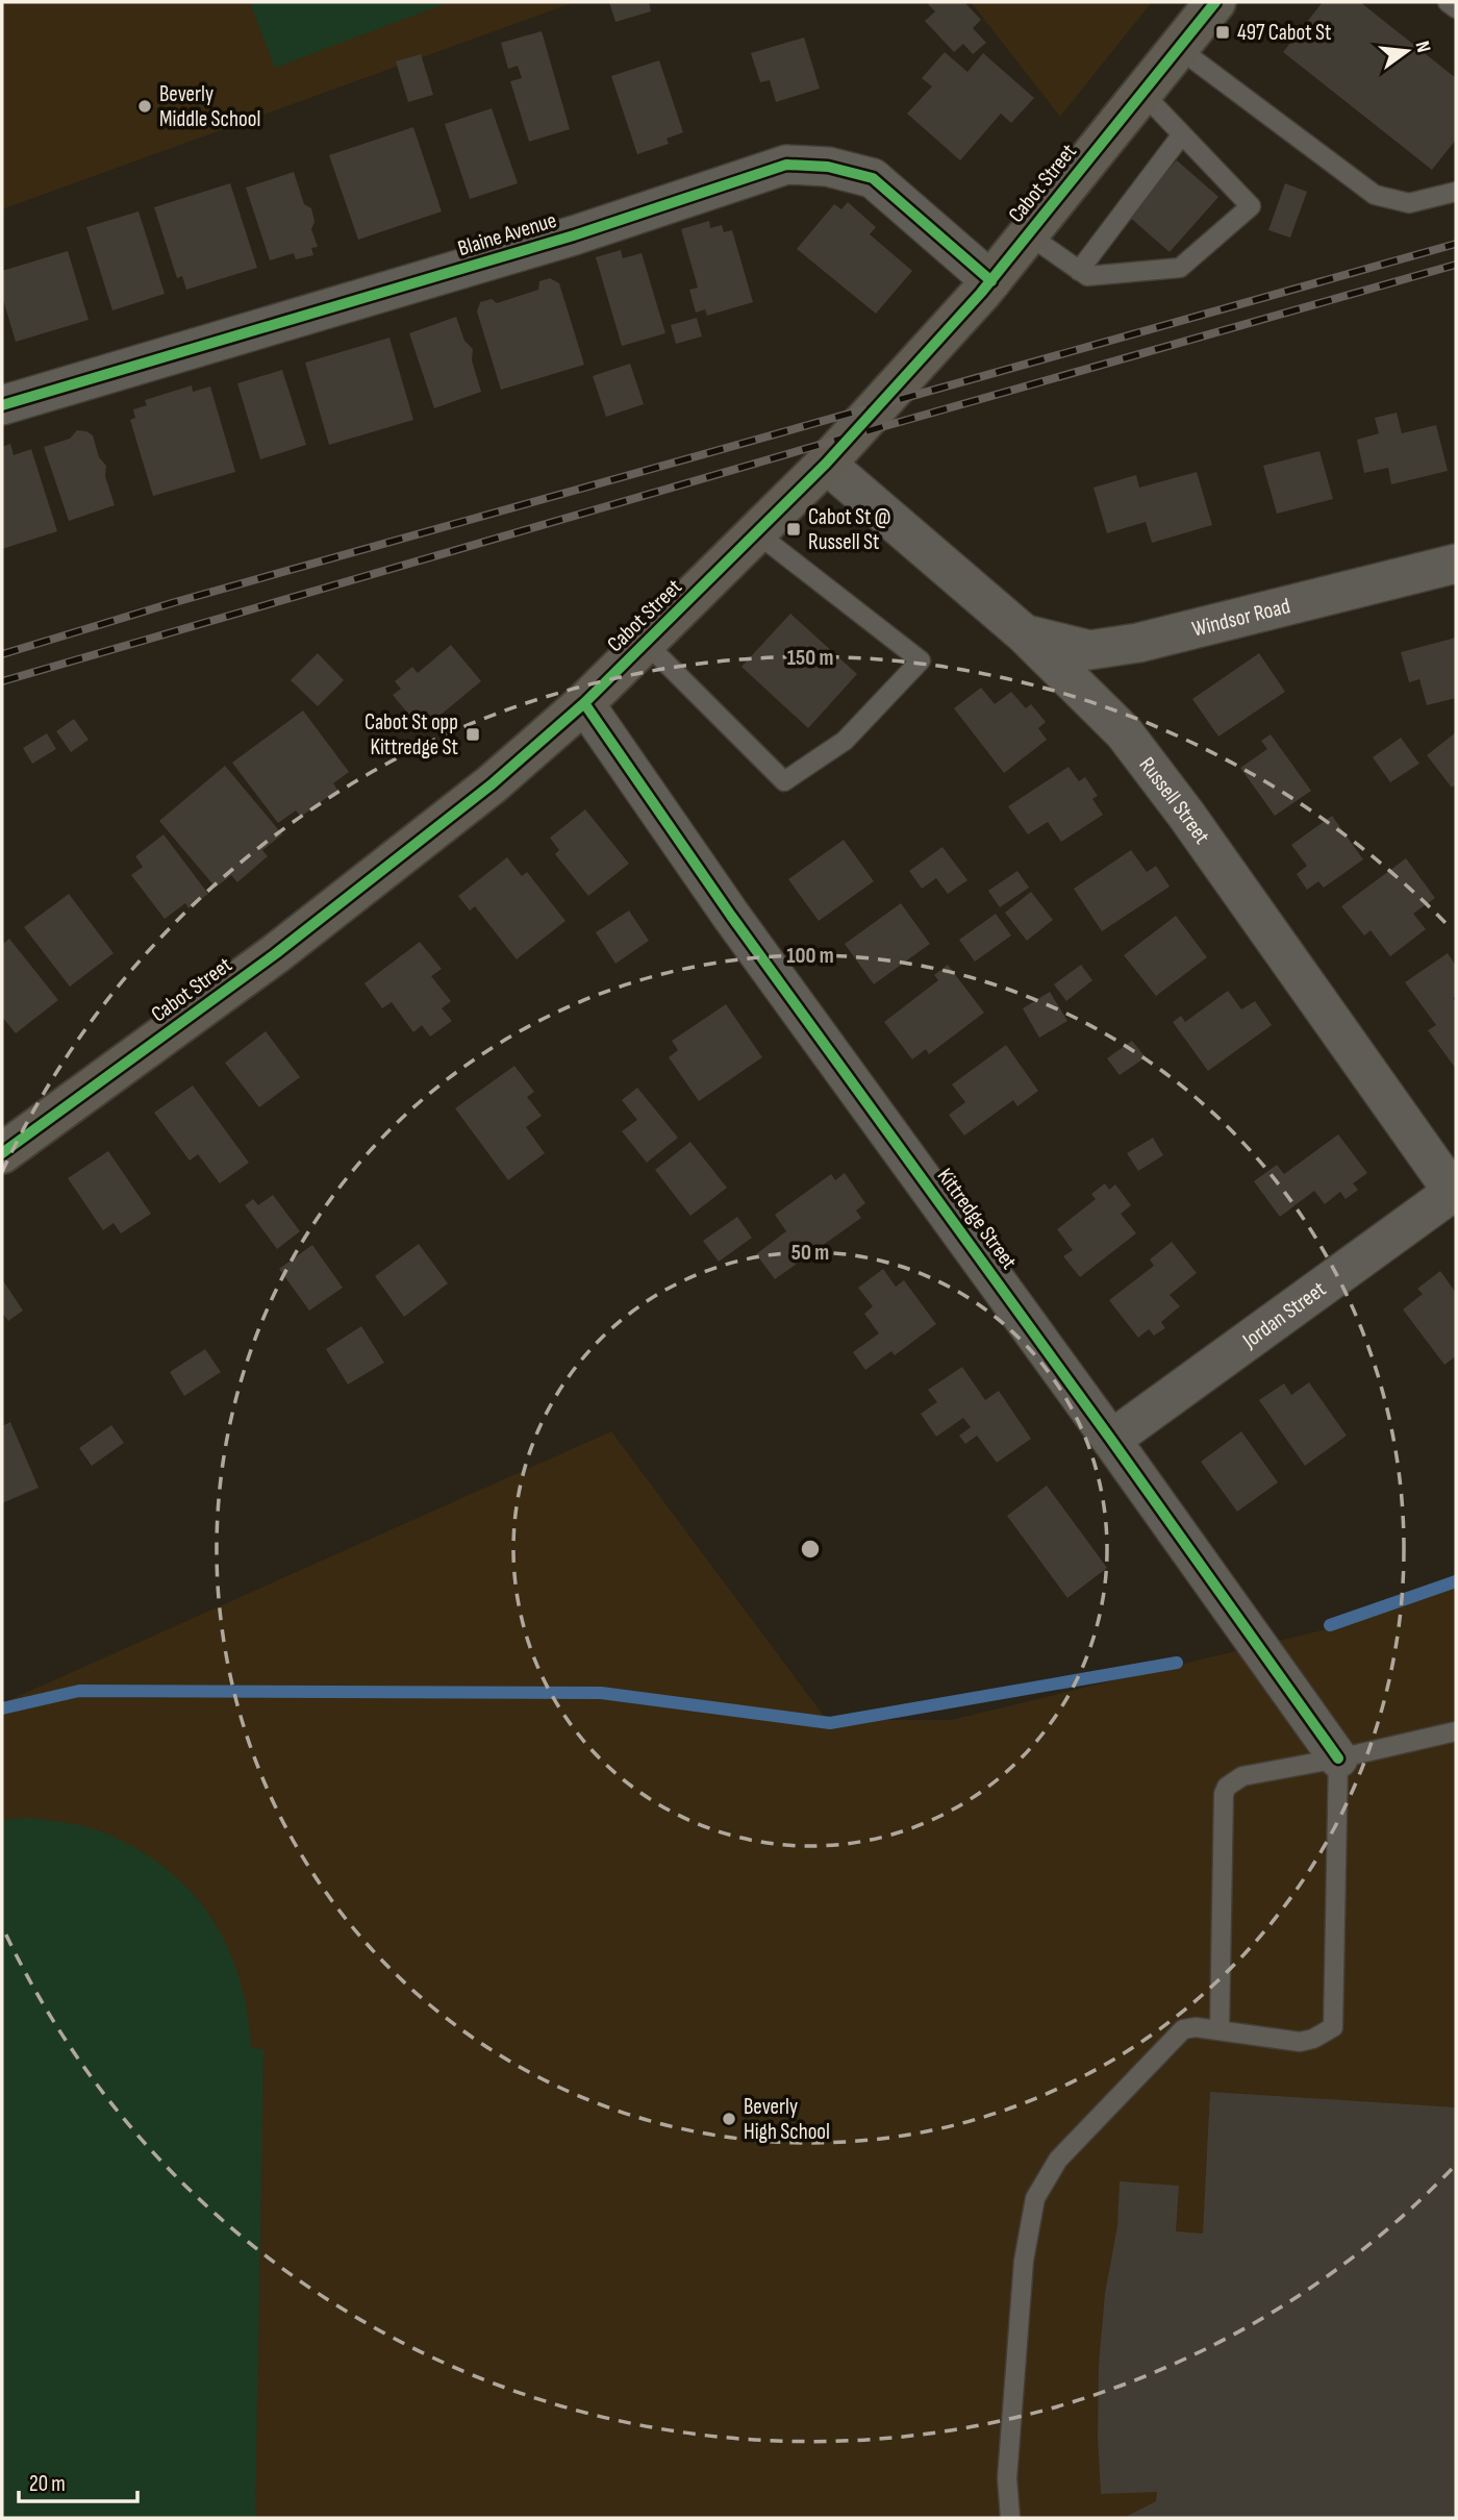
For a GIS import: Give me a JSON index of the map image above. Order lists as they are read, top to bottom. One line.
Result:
{"streets":{"highway":["Cabot Street"],"street":["Blaine Avenue","Windsor Road","Russell Street","Kittredge Street","Jordan Street"]},"crossings":[["Cabot Street","Blaine Avenue"],["Cabot Street","Russell Street"],["Cabot Street","Kittredge Street"],["Windsor Road","Russell Street"],["Russell Street","Jordan Street"],["Kittredge Street","Jordan Street"]],"places":{"transit":["497 Cabot St","Cabot St @ Russell St","Cabot St opp Kittredge St"],"other":["Beverly Middle School","Beverly High School"]},"scale_bar":"20 m","north":"right","rings":["150 m","100 m","50 m"]}
